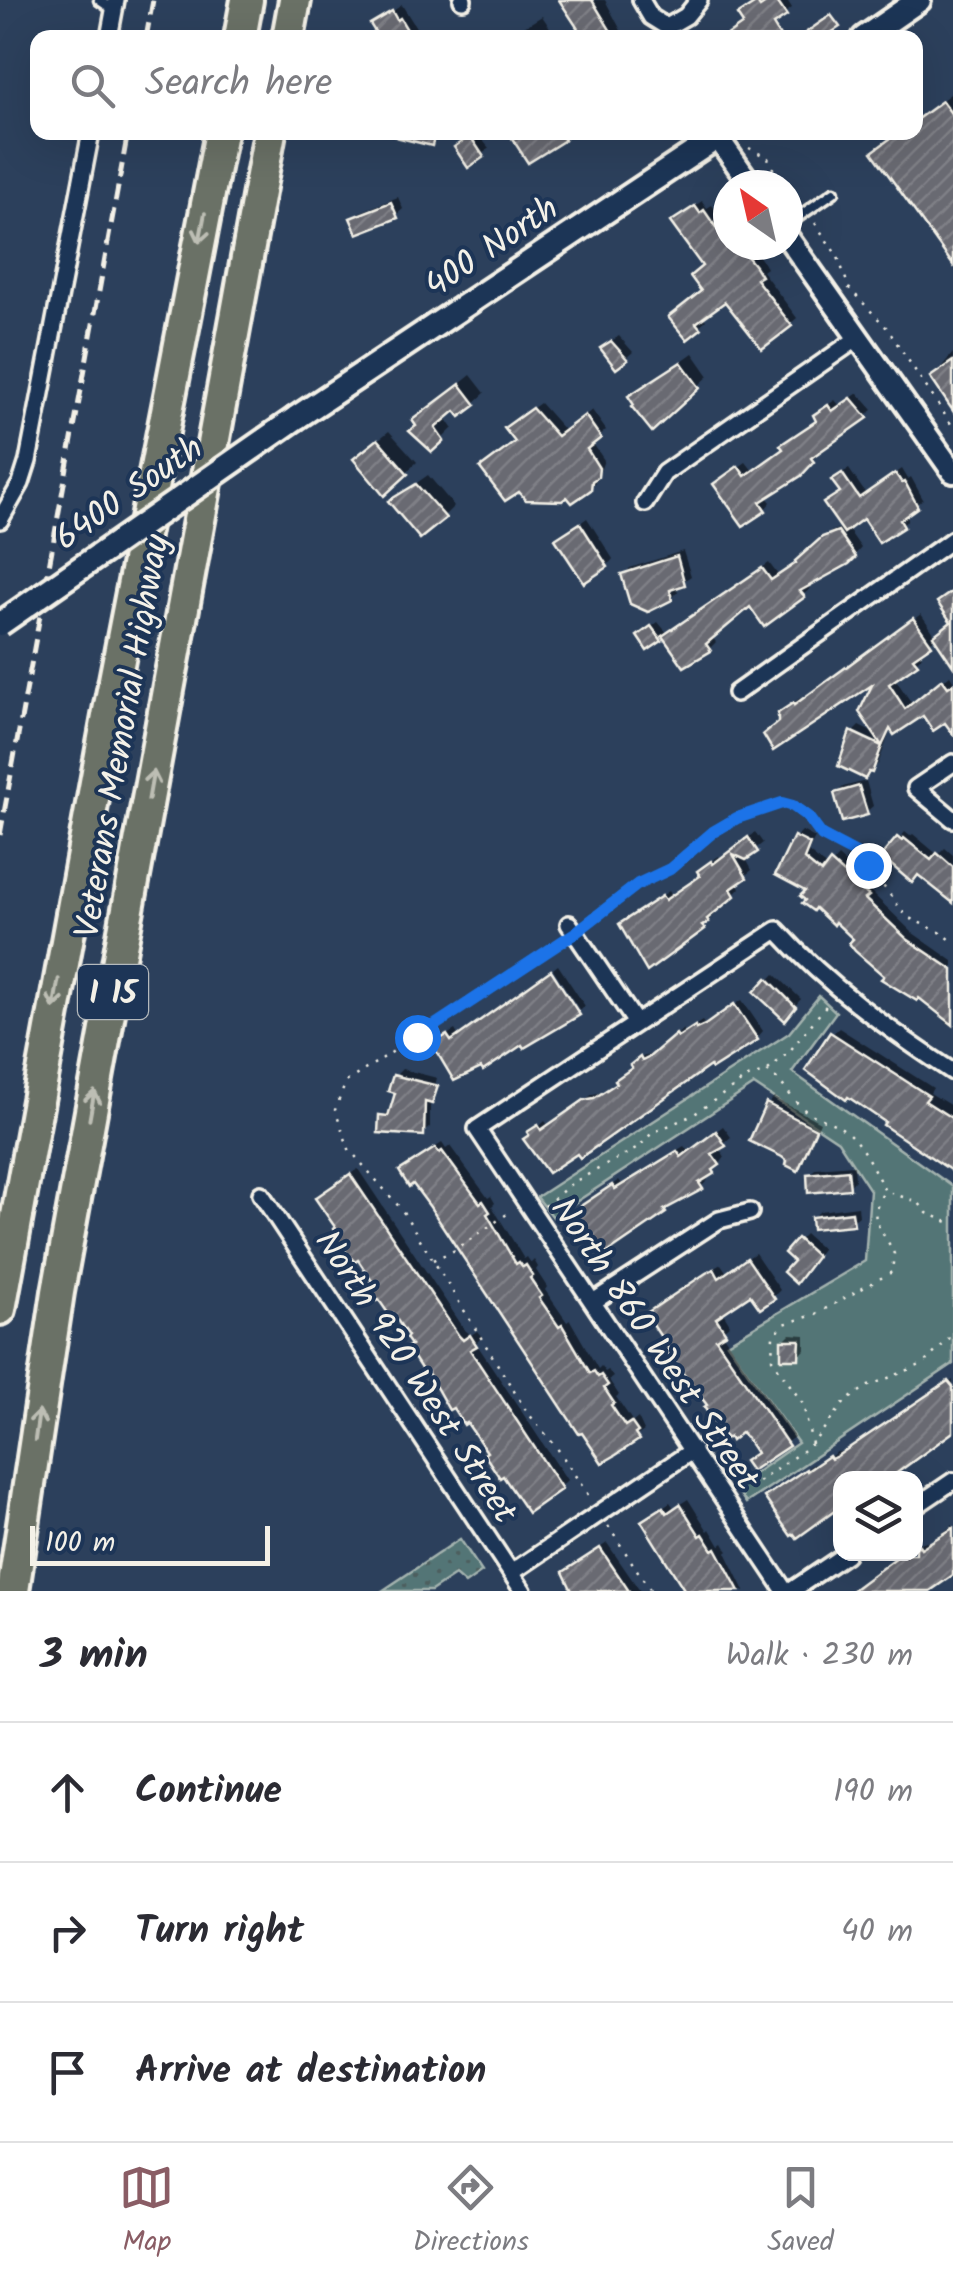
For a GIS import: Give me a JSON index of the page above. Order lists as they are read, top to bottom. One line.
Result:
{"streets":{"highway":["Veterans Memorial Highway","I 15"],"main road":["400 North","6400 South"],"street":["North 860 West Street","North 920 West Street"]},"crossings":[["400 North","6400 South"]],"scale_bar":"100 m","north":"top left","page":{"search":"Search here","scale":"100 m","heading":["3 min","Walk · 230 m"],"list":[["Continue","190 m"],["Turn right","40 m"],"Arrive at destination"],"nav":["Map","Directions","Saved"]}}
